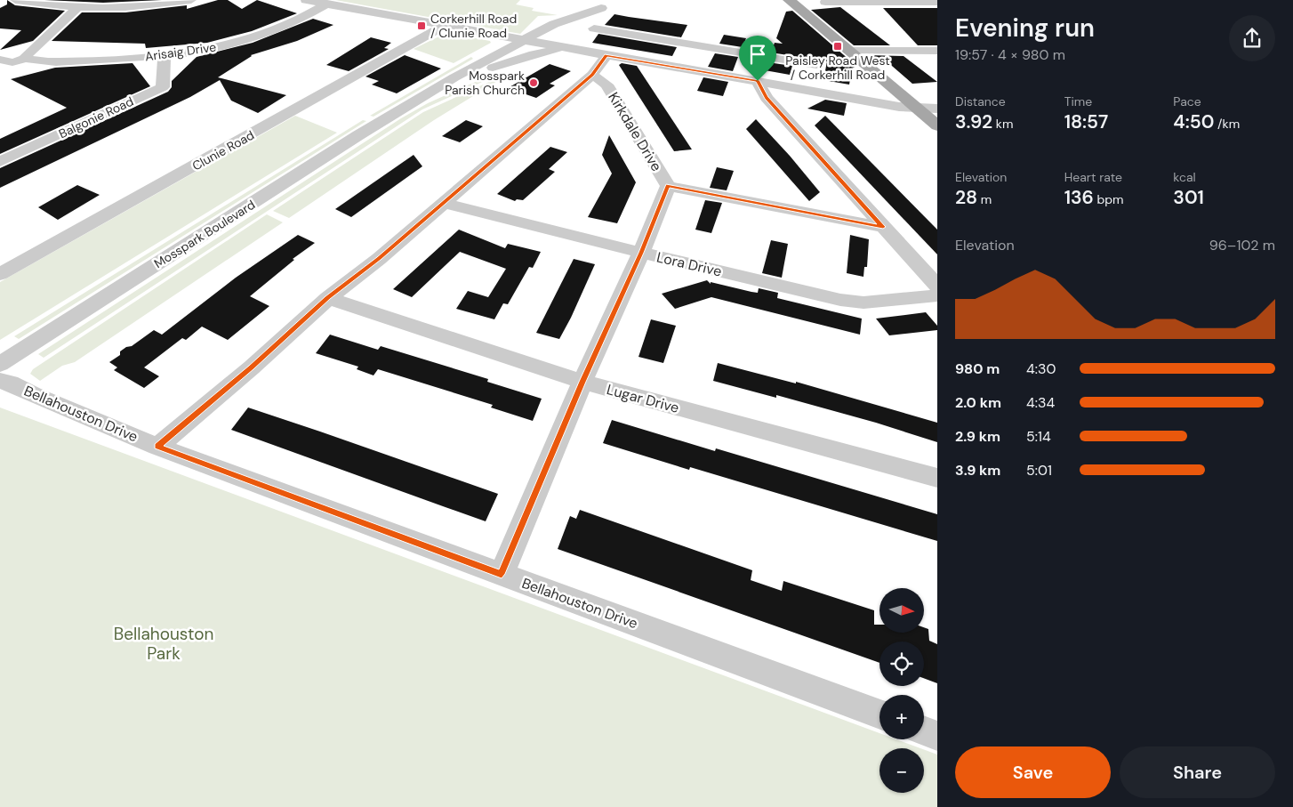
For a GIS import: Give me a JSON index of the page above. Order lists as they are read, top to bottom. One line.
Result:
{"streets":{"street":["Arisaig Drive","Balgonie Road","Kirkdale Drive","Clunie Road","Mosspark Boulevard","Lora Drive","Lugar Drive","Bellahouston Drive"]},"crossings":[["Arisaig Drive","Balgonie Road"],["Kirkdale Drive","Lora Drive"],["Kirkdale Drive","Lugar Drive"],["Kirkdale Drive","Bellahouston Drive"]],"parks":["Bellahouston Park"],"places":{"transit":["Corkerhill Road / Clunie Road","Paisley Road West / Corkerhill Road"],"other":["Mosspark Parish Church"]},"north":"right","page":{"heading":["Evening run","19:57 · 4 × 980 m"],"stats":[["Distance","3.92 km"],["Time","18:57"],["Pace","4:50 /km"],["Elevation","28 m"],["Heart rate","136 bpm"],["kcal","301"]],"chart":["Elevation","96–102 m"],"list":[{"name":"980 m","note":"4:30"},{"name":"2.0 km","note":"4:34"},{"name":"2.9 km","note":"5:14"},{"name":"3.9 km","note":"5:01"}],"map_buttons":["+","−"],"buttons":["Save","Share"]}}
